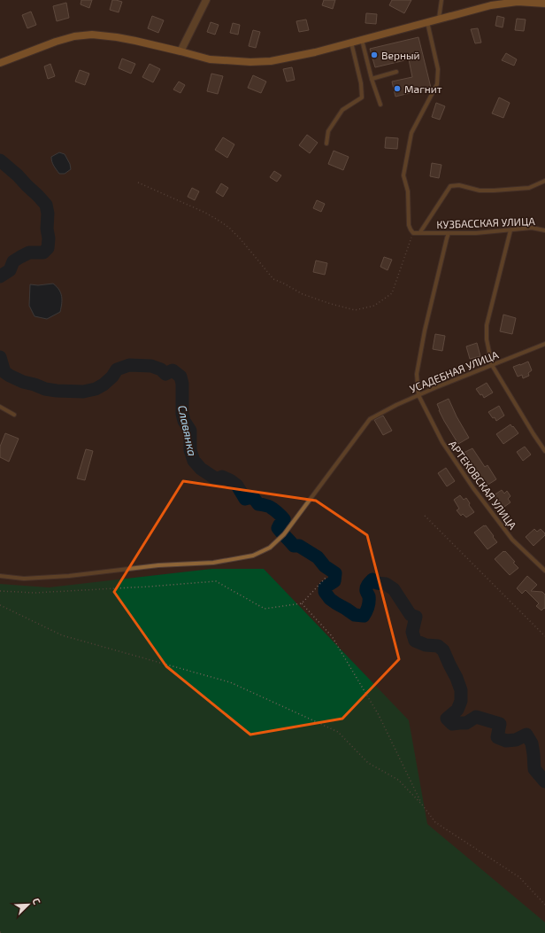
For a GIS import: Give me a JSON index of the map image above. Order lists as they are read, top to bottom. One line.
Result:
{"streets":{"lane":["КУЗБАССКАЯ УЛИЦА","УСАДЕБНАЯ УЛИЦА","АРТЕКОВСКАЯ УЛИЦА"]},"crossings":[["КУЗБАССКАЯ УЛИЦА","АРТЕКОВСКАЯ УЛИЦА"],["УСАДЕБНАЯ УЛИЦА","АРТЕКОВСКАЯ УЛИЦА"]],"water":["Славянка"],"places":["Верный","Магнит"],"north":"top right"}
